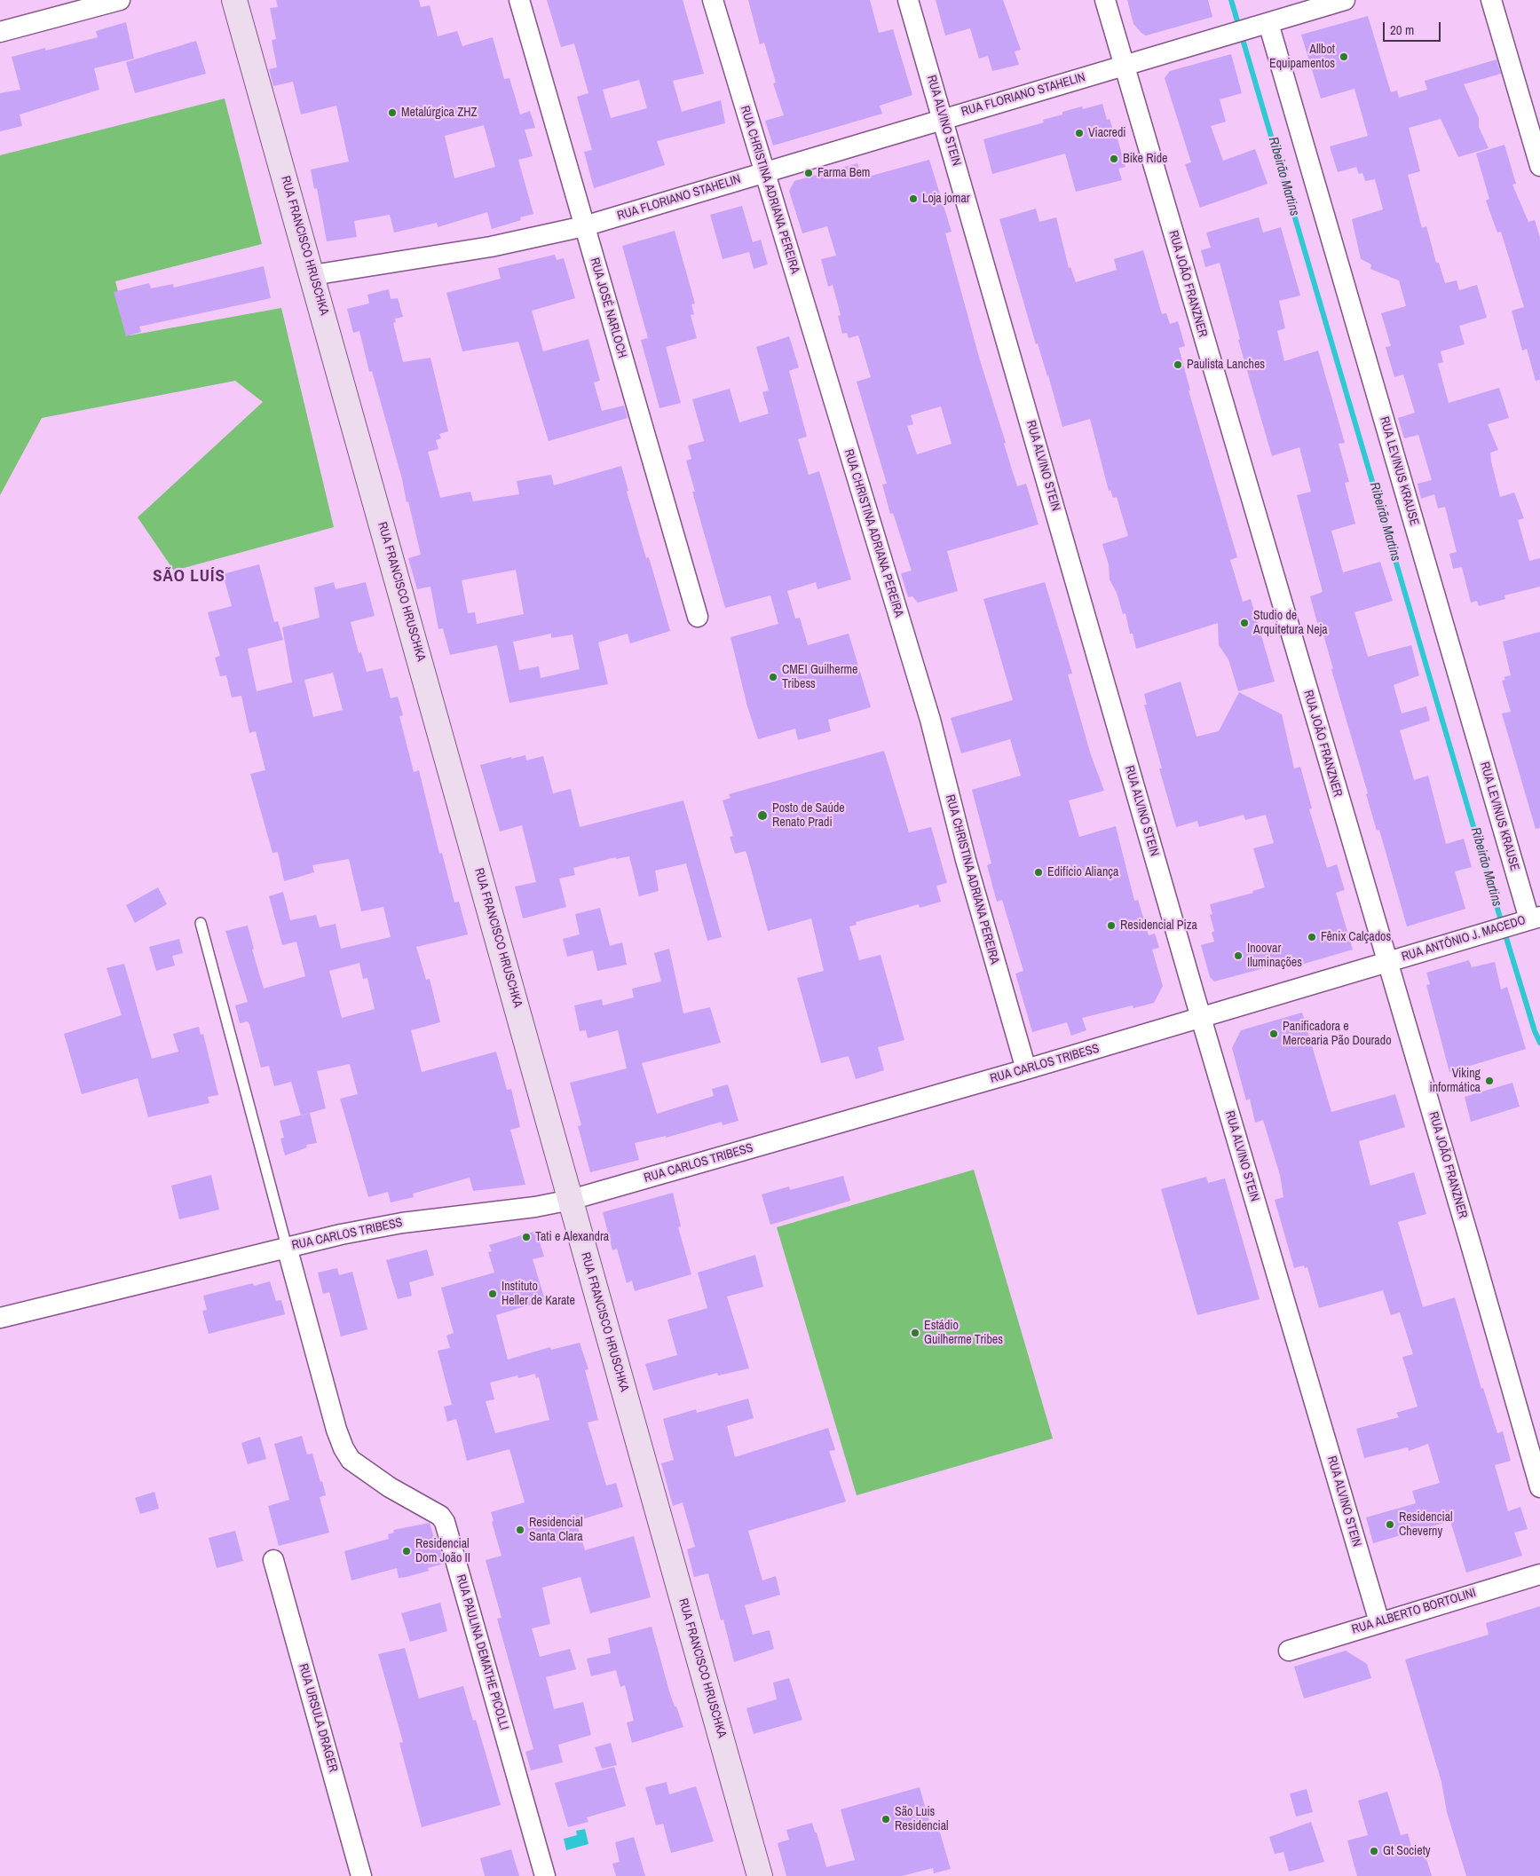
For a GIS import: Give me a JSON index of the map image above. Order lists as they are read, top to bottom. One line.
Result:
{"streets":{"main road":["RUA FRANCISCO HRUSCHKA"],"street":["RUA FLORIANO STAHELIN","RUA ALVINO STEIN","RUA CHRISTINA ADRIANA PEREIRA","RUA JOÃO FRANZNER","RUA JOSÉ NARLOCH","RUA LEVINUS KRAUSE","RUA ANTÔNIO J. MACEDO","RUA CARLOS TRIBESS","RUA ALBERTO BORTOLINI","RUA PAULINA DEMATHE PICOLLI","RUA URSULA DRAGER"]},"crossings":[["RUA FLORIANO STAHELIN","RUA ALVINO STEIN"],["RUA FLORIANO STAHELIN","RUA CHRISTINA ADRIANA PEREIRA"],["RUA FLORIANO STAHELIN","RUA FRANCISCO HRUSCHKA"],["RUA FLORIANO STAHELIN","RUA JOÃO FRANZNER"],["RUA FLORIANO STAHELIN","RUA JOSÉ NARLOCH"],["RUA FLORIANO STAHELIN","RUA LEVINUS KRAUSE"],["RUA ALVINO STEIN","RUA CARLOS TRIBESS"],["RUA ALVINO STEIN","RUA ALBERTO BORTOLINI"],["RUA CHRISTINA ADRIANA PEREIRA","RUA CARLOS TRIBESS"],["RUA FRANCISCO HRUSCHKA","RUA CARLOS TRIBESS"],["RUA JOÃO FRANZNER","RUA ANTÔNIO J. MACEDO"],["RUA JOÃO FRANZNER","RUA CARLOS TRIBESS"],["RUA LEVINUS KRAUSE","RUA ANTÔNIO J. MACEDO"],["RUA ANTÔNIO J. MACEDO","RUA CARLOS TRIBESS"],["RUA CARLOS TRIBESS","RUA PAULINA DEMATHE PICOLLI"]],"districts":["SÃO LUÍS"],"water":["Ribeirão Martins"],"places":["Allbot Equipamentos","Metalúrgica ZHZ","Viacredi","Bike Ride","Farma Bem","Loja jomar","Paulista Lanches","Studio de Arquitetura Neja","CMEI Guilherme Tribess","Posto de Saúde Renato Pradi","Edifício Aliança","Residencial Piza","Fênix Calçados","Inoovar Iluminações","Panificadora e Mercearia Pão Dourado","Viking informática","Tati e Alexandra","Instituto Heller de Karate","Estádio Guilherme Tribes","Residencial Cheverny","Residencial Santa Clara","Residencial Dom João II","São Luis Residencial","Gt Society"],"scale_bar":"20 m"}
